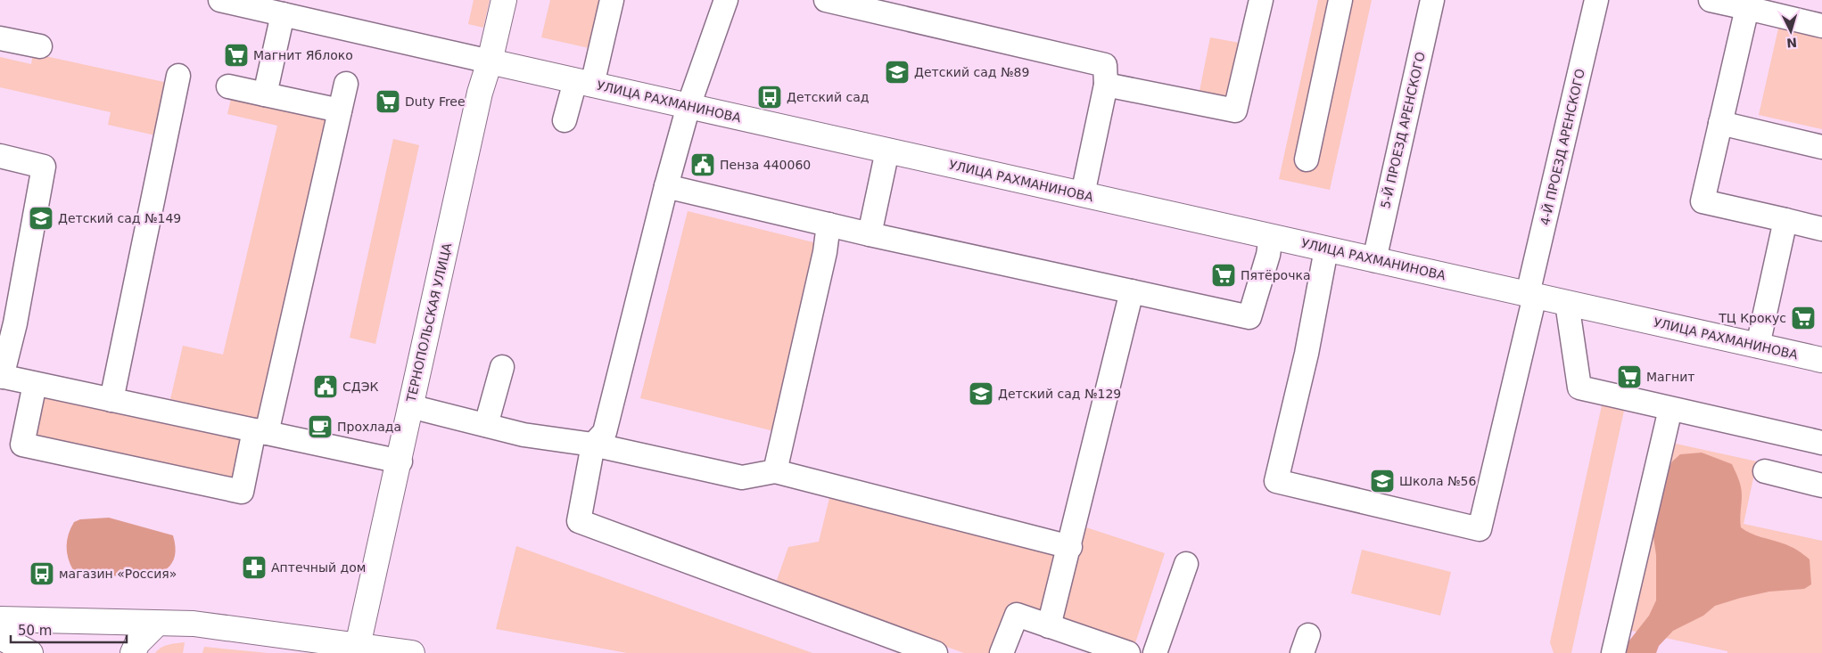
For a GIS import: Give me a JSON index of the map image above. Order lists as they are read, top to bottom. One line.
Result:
{"streets":{"main road":["УЛИЦА РАХМАНИНОВА","ТЕРНОПОЛЬСКАЯ УЛИЦА"],"street":["5-Й ПРОЕЗД АРЕНСКОГО","4-Й ПРОЕЗД АРЕНСКОГО"]},"crossings":[["УЛИЦА РАХМАНИНОВА","5-Й ПРОЕЗД АРЕНСКОГО"],["УЛИЦА РАХМАНИНОВА","4-Й ПРОЕЗД АРЕНСКОГО"],["УЛИЦА РАХМАНИНОВА","ТЕРНОПОЛЬСКАЯ УЛИЦА"]],"places":{"supermarket":["Магнит Яблоко","Duty Free","Пятёрочка","ТЦ Крокус","Магнит"],"school or university":["Детский сад №89","Детский сад №149","Детский сад №129","Школа №56"],"bus stop":["Детский сад","магазин «Россия»"],"public building":["Пенза 440060","СДЭК"],"cafe":["Прохлада"],"pharmacy":["Аптечный дом"]},"scale_bar":"50 m","north":"bottom"}
